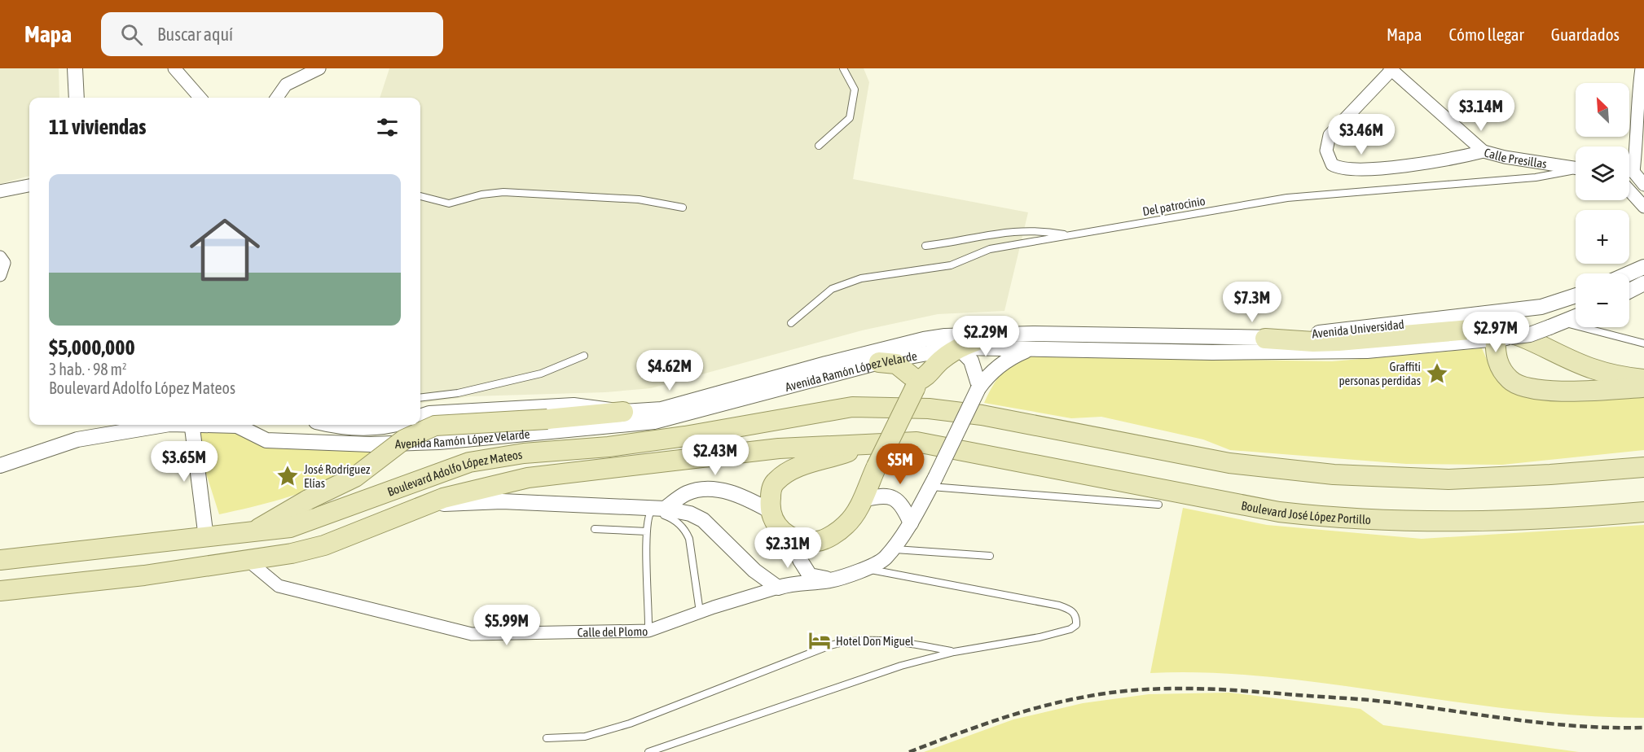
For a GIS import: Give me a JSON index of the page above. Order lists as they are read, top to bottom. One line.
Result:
{"streets":{"main road":["Boulevard Adolfo López Mateos","Boulevard José López Portillo"],"street":["Calle Presillas","Avenida Universidad","Avenida Ramón López Velarde","Calle del Plomo"],"lane":["Del patrocinio"]},"crossings":[["Avenida Universidad","Avenida Ramón López Velarde"],["Boulevard Adolfo López Mateos","Boulevard José López Portillo"],["Boulevard Adolfo López Mateos","Calle del Plomo"]],"places":{"place":["Graffiti personas perdidas","José Rodríguez Elías"],"hotel":["Hotel Don Miguel"]},"north":"top left","page":{"header":"Mapa","search":"Buscar aquí","nav":["Mapa","Cómo llegar","Guardados"],"map_buttons":["+","−"],"price":["$3.14M","$3.46M","$7.3M","$2.97M","$2.29M","$4.62M","$2.43M","$3.65M","$5M","$2.31M","$5.99M"],"heading":"11 viviendas","list":[{"name":"$5,000,000","note":"3 hab. · 98 m² · Boulevard Adolfo López Mateos"}]}}
